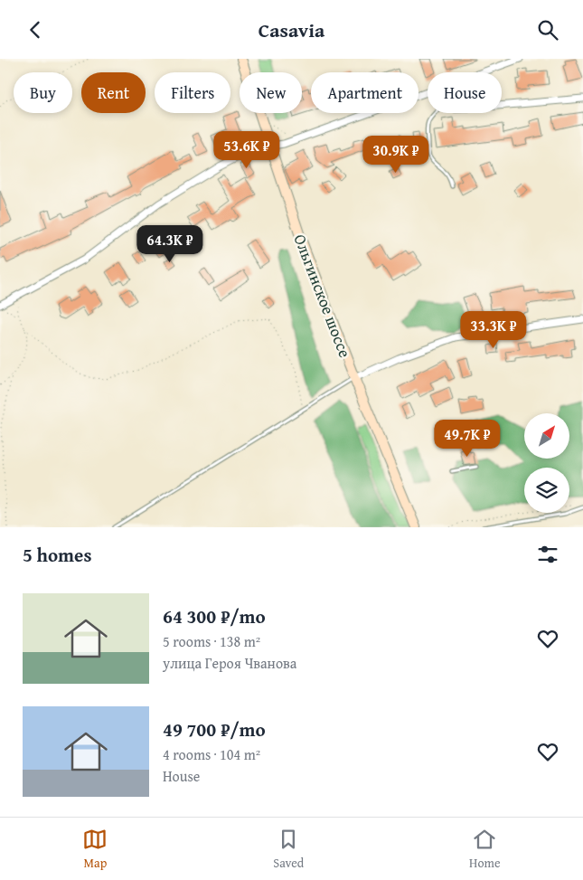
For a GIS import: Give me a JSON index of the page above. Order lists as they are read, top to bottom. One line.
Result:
{"streets":{"main road":["Ольгинское шоссе"]},"north":"top right","page":{"header":"Casavia","chip":["Buy","Rent","Filters","New","Apartment","House"],"price":["53.6K ₽","30.9K ₽","64.3K ₽","33.3K ₽","49.7K ₽"],"heading":"5 homes","list":[{"name":"64 300 ₽/mo","note":"5 rooms · 138 m² · улица Героя Чванова"},{"name":"49 700 ₽/mo","note":"4 rooms · 104 m² · House"}],"tabs":["Map","Saved","Home"]}}
